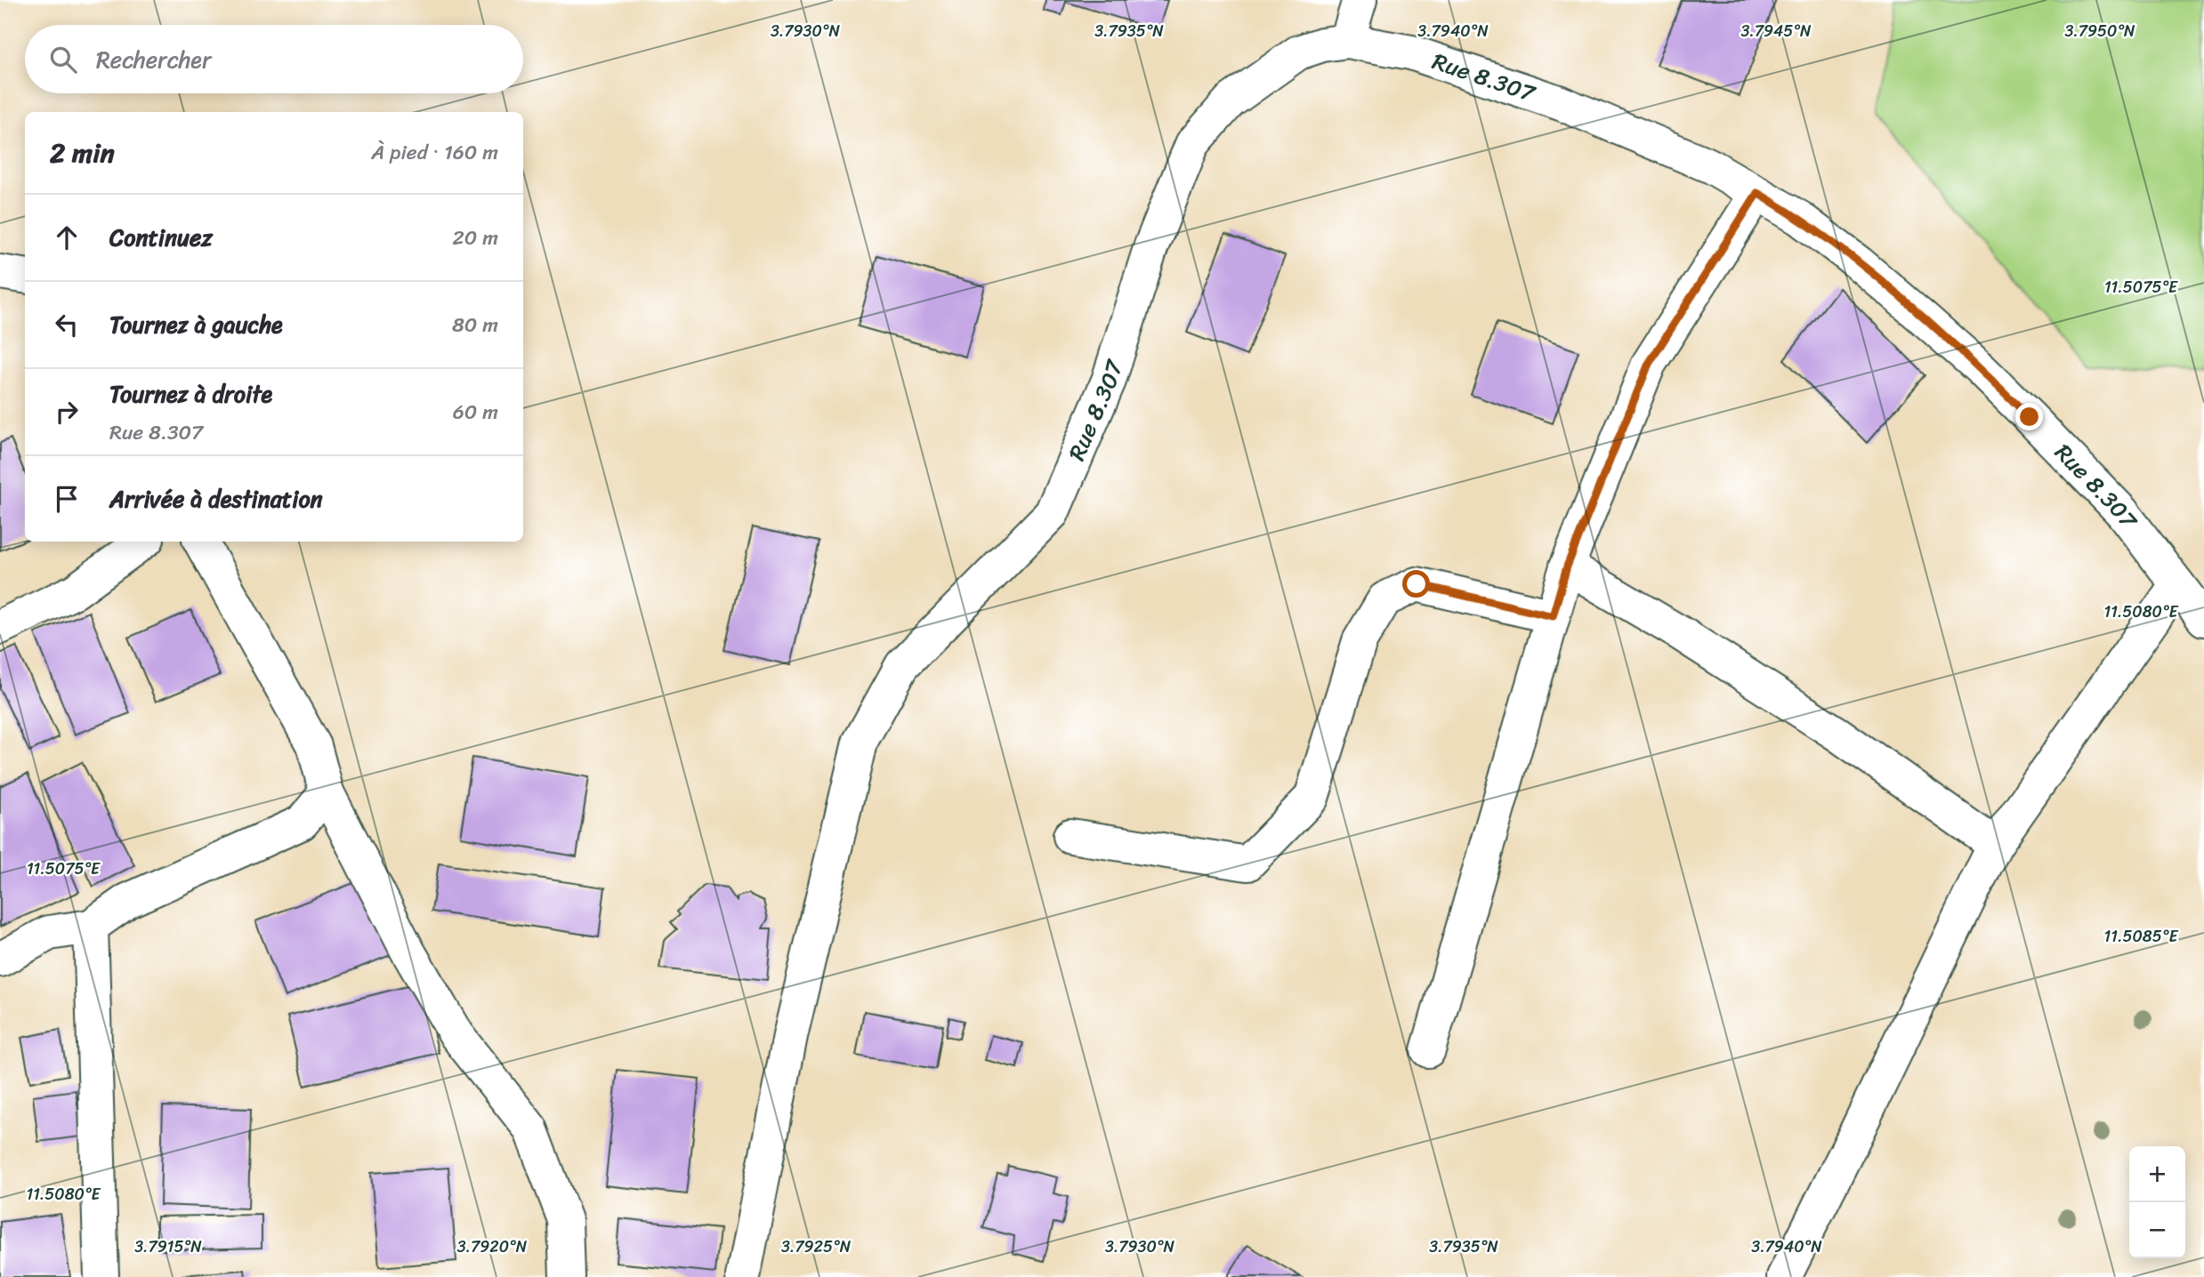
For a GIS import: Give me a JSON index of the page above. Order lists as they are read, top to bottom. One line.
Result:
{"streets":{"street":["Rue 8.307"]},"page":{"search":"Rechercher","heading":["2 min","À pied · 160 m"],"list":[["Continuez","20 m"],["Tournez à gauche","80 m"],["Tournez à droite","Rue 8.307","60 m"],"Arrivée à destination"],"map_buttons":["+","−"]},"coordinates":["3.7930°N","3.7945°N","3.7935°N","3.7940°N","3.7950°N","11.5075°E","11.5080°E","11.5085°E","3.7915°N","3.7920°N","3.7925°N"]}
